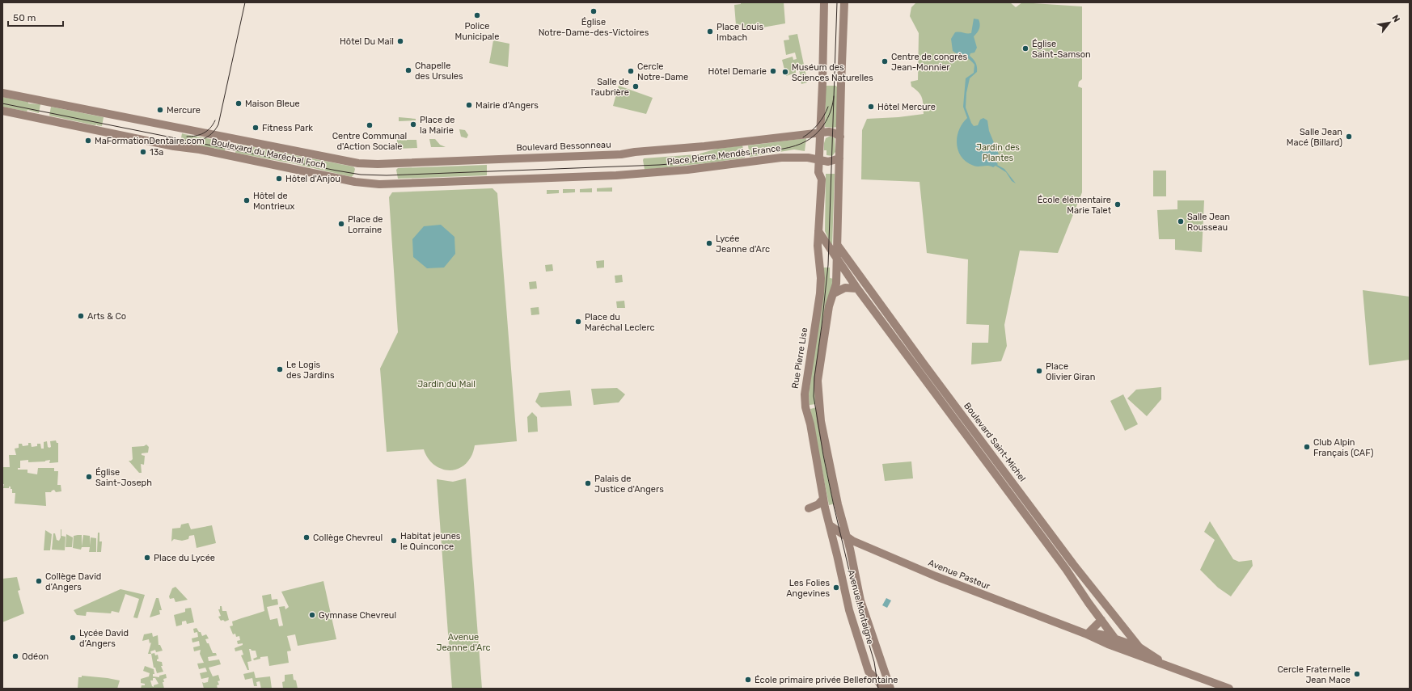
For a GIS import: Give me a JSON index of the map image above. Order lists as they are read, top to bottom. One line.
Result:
{"streets":{"main road":["Boulevard Bessonneau","Boulevard du Maréchal Foch","Place Pierre Mendès France","Rue Pierre Lise","Boulevard Saint-Michel","Avenue Pasteur","Avenue Montaigne"]},"crossings":[["Boulevard Bessonneau","Boulevard du Maréchal Foch"],["Boulevard Bessonneau","Place Pierre Mendès France"],["Boulevard du Maréchal Foch","Place Pierre Mendès France"],["Rue Pierre Lise","Boulevard Saint-Michel"],["Rue Pierre Lise","Avenue Pasteur"],["Rue Pierre Lise","Avenue Montaigne"],["Boulevard Saint-Michel","Avenue Pasteur"],["Avenue Pasteur","Avenue Montaigne"]],"parks":["Jardin des Plantes","Jardin du Mail","Avenue Jeanne d'Arc"],"places":["Église Notre-Dame-des-Victoires","Police Municipale","Place Louis Imbach","Hôtel Du Mail","Église Saint-Samson","Centre de congrès Jean-Monnier","Chapelle des Ursules","Cercle Notre-Dame","Hôtel Demarie","Muséum des Sciences Naturelles","Salle de l'aubrière","Maison Bleue","Mairie d'Angers","Hôtel Mercure","Mercure","Place de la Mairie","Centre Communal d'Action Sociale","Fitness Park","Salle Jean Macé (Billard)","MaFormationDentaire.com","13a","Hôtel d'Anjou","Hôtel de Montrieux","École élémentaire Marie Talet","Salle Jean Rousseau","Place de Lorraine","Lycée Jeanne d'Arc","Arts & Co","Place du Maréchal Leclerc","Le Logis des Jardins","Place Olivier Giran","Club Alpin Français (CAF)","Église Saint-Joseph","Palais de Justice d'Angers","Collège Chevreul","Habitat jeunes le Quinconce","Place du Lycée","Collège David d’Angers","Les Folies Angevines","Gymnase Chevreul","Lycée David d’Angers","Odéon","Cercle Fraternelle Jean Mace","École primaire privée Bellefontaine"],"scale_bar":"50 m","north":"top right"}
